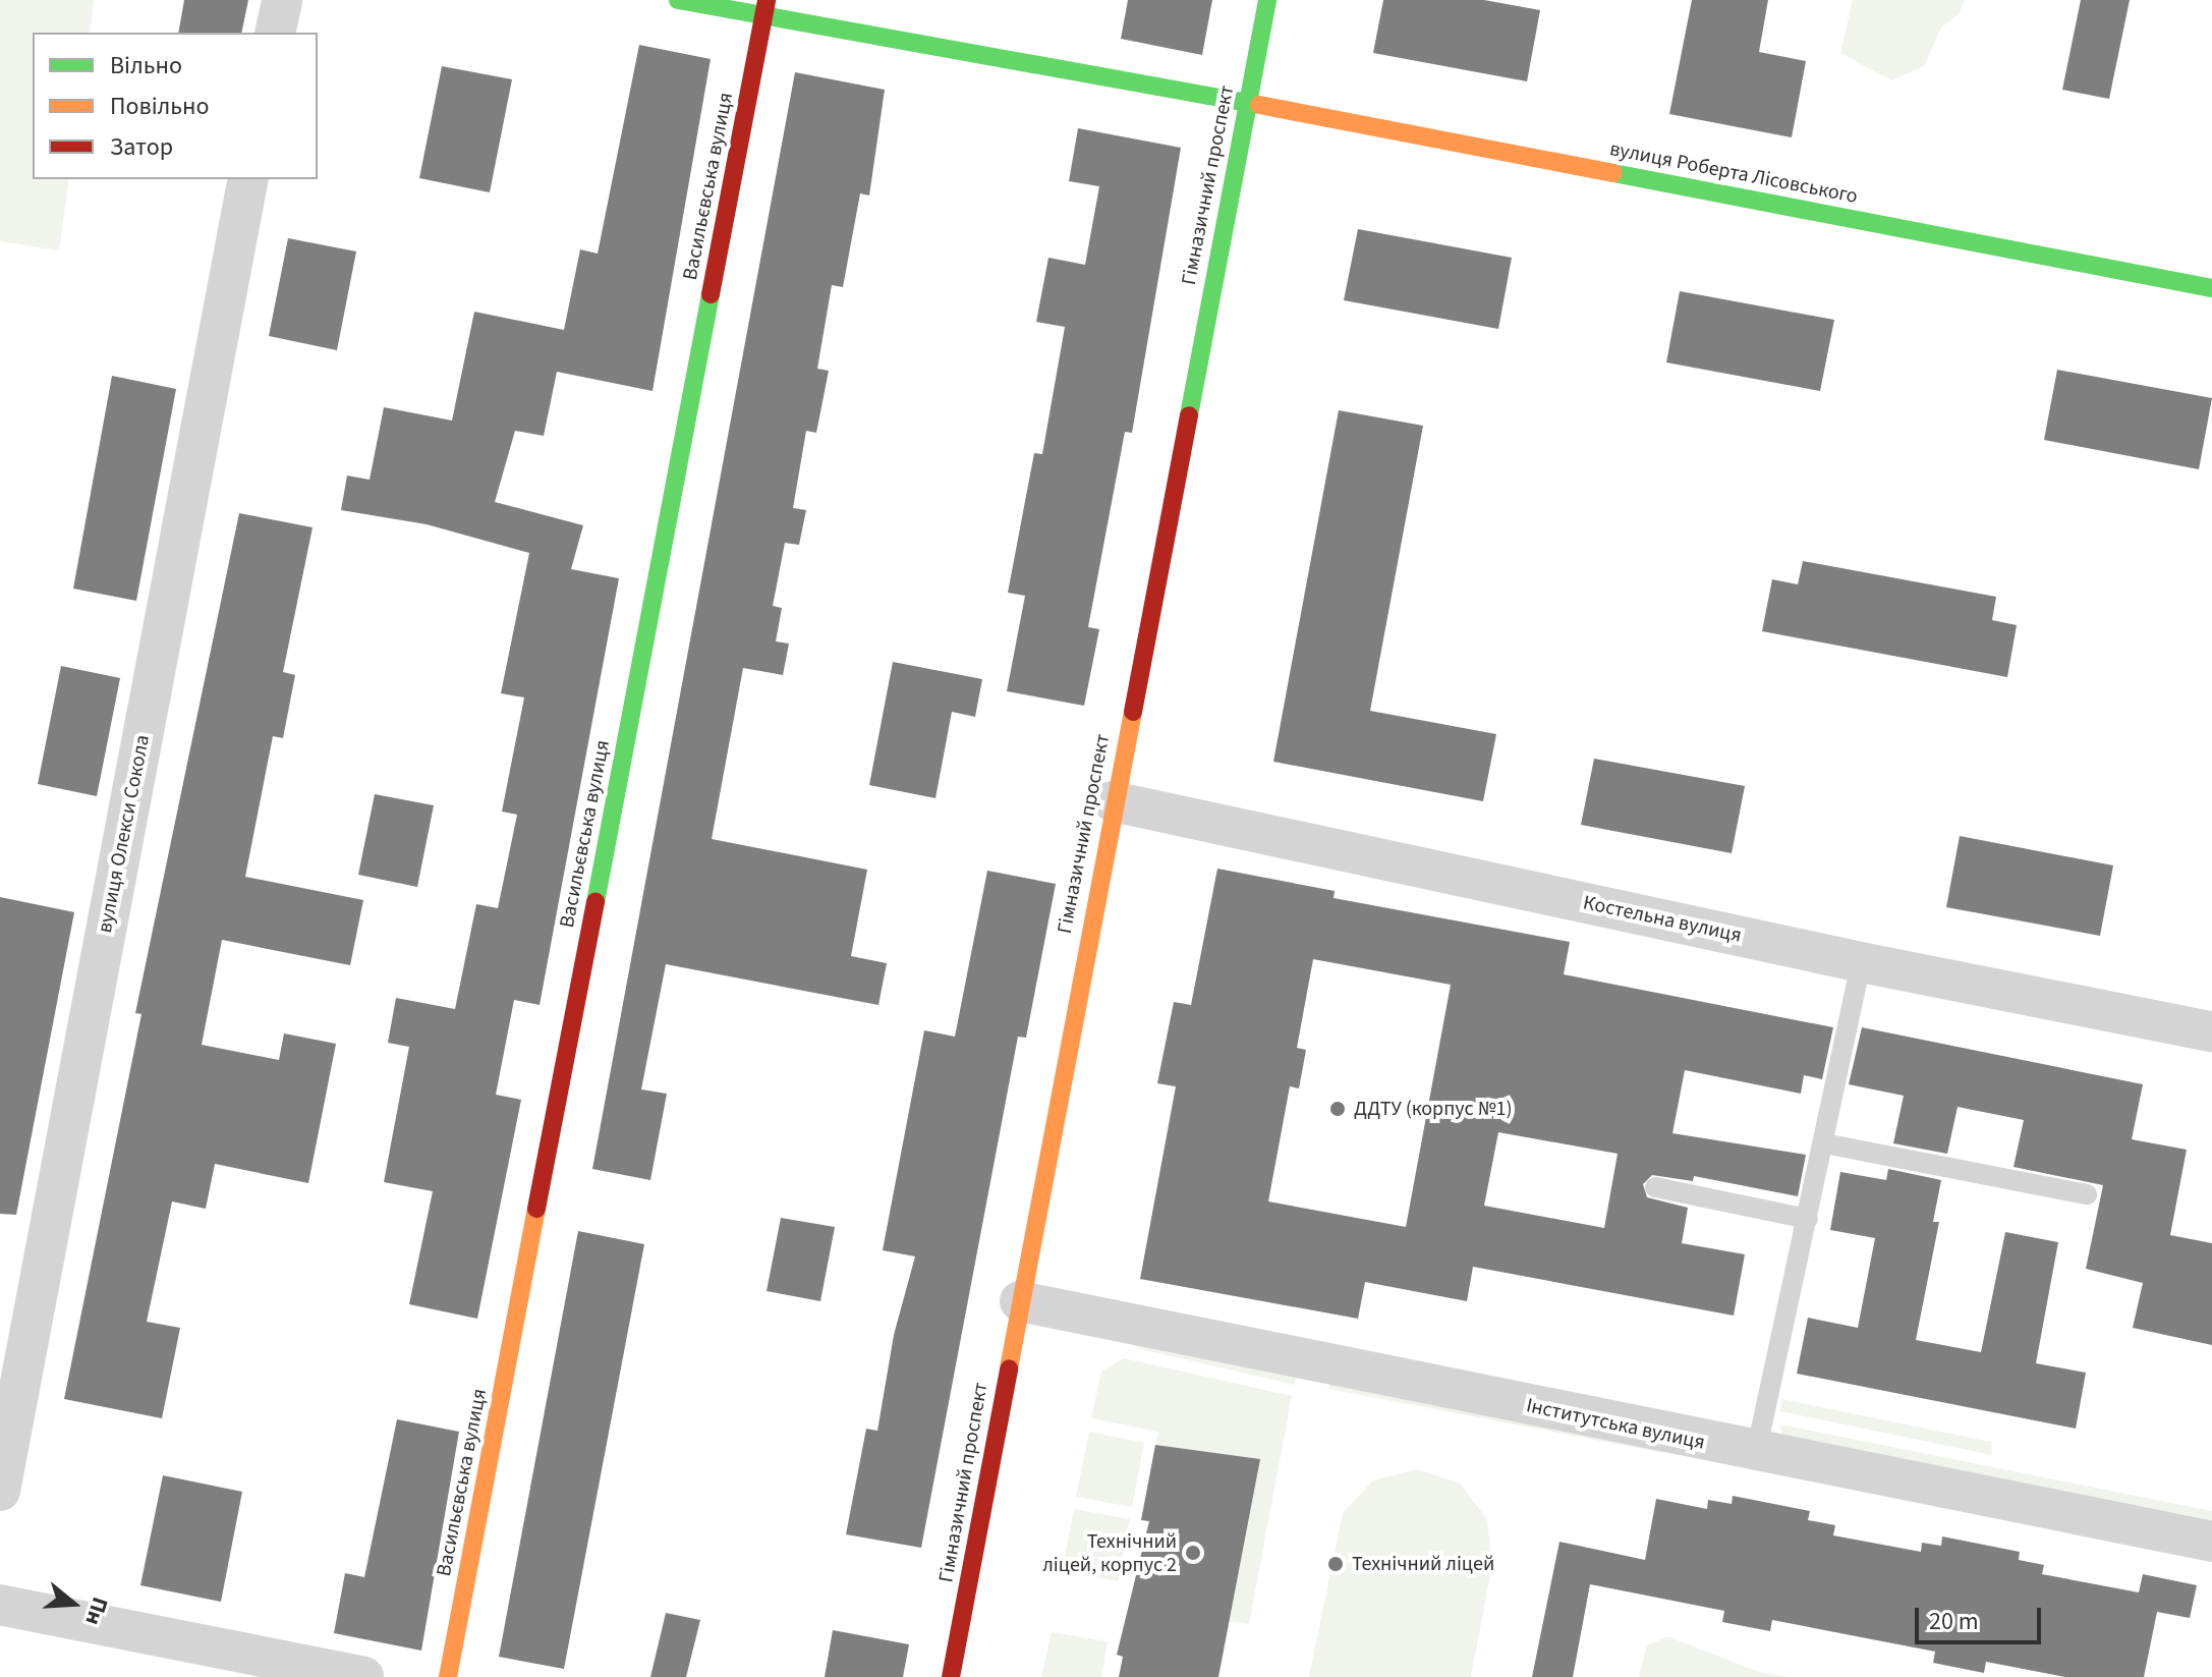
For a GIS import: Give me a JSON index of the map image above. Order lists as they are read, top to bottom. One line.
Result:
{"streets":{"street":["вулиця Роберта Лісовського","Гімназичний проспект","Васильєвська вулиця","вулиця Олекси Сокола","Костельна вулиця","Інститутська вулиця"]},"crossings":[["вулиця Роберта Лісовського","Гімназичний проспект"],["вулиця Роберта Лісовського","Васильєвська вулиця"],["Гімназичний проспект","Костельна вулиця"],["Гімназичний проспект","Інститутська вулиця"]],"places":["ДДТУ (корпус №1)","Технічний ліцей, корпус 2","Технічний ліцей"],"legend":["Вільно","Повільно","Затор"],"scale_bar":"20 m","north":"right"}
